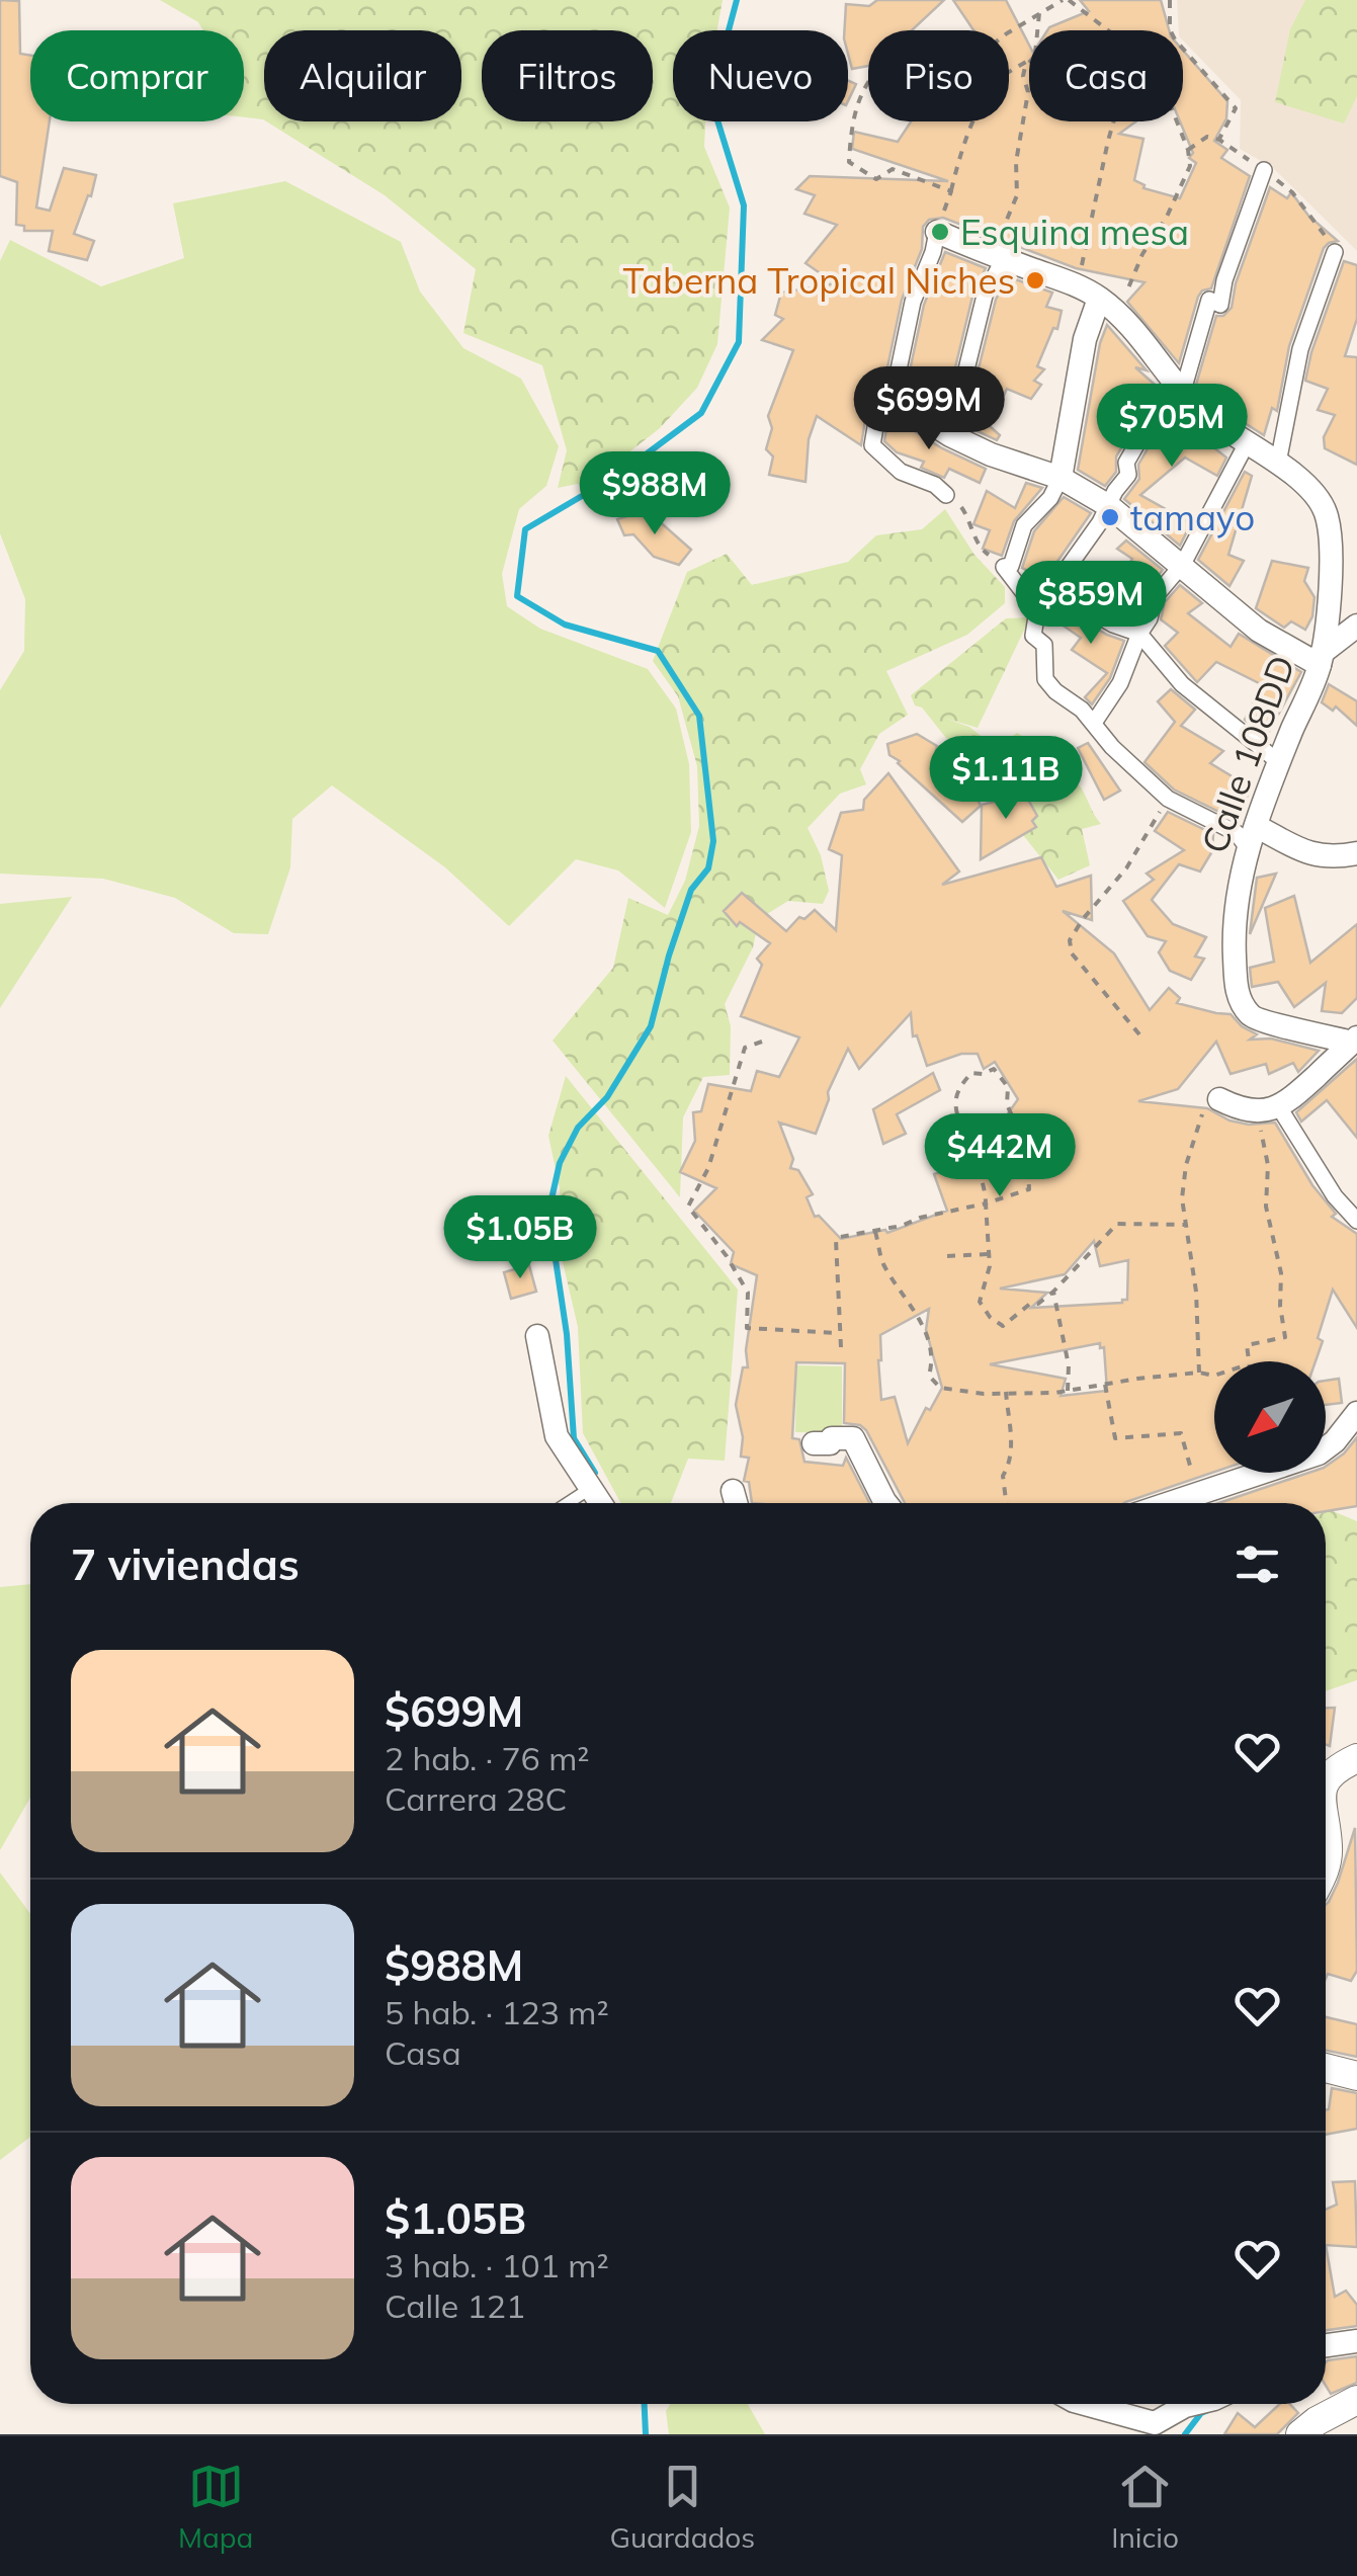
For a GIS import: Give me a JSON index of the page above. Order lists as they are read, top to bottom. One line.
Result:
{"streets":{"street":["Calle 108DD"]},"places":["Esquina mesa","Taberna Tropical Niches","tamayo"],"north":"bottom left","page":{"chip":["Comprar","Alquilar","Filtros","Nuevo","Piso","Casa"],"price":["$699M","$705M","$988M","$859M","$1.11B","$442M","$1.05B"],"heading":"7 viviendas","list":[{"name":"$699M","note":"2 hab. · 76 m² · Carrera 28C"},{"name":"$988M","note":"5 hab. · 123 m² · Casa"},{"name":"$1.05B","note":"3 hab. · 101 m² · Calle 121"}],"tabs":["Mapa","Guardados","Inicio"]}}
